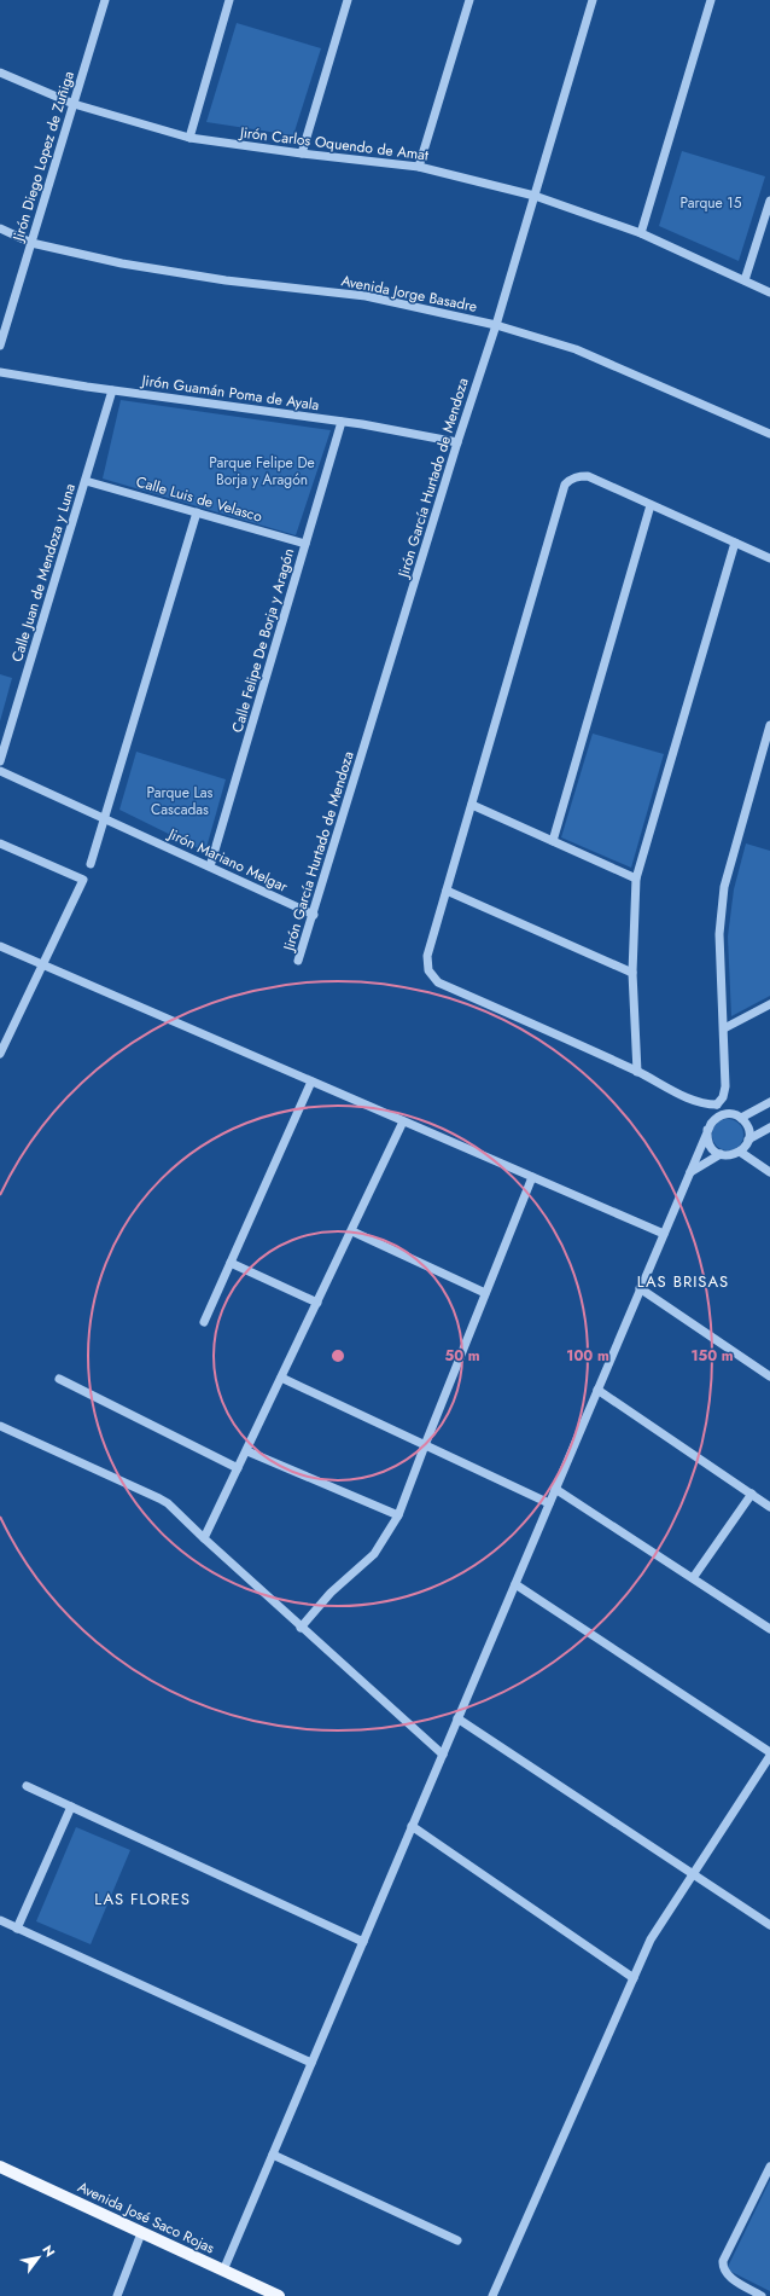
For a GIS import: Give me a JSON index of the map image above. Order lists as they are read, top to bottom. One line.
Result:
{"streets":{"main road":["Avenida José Saco Rojas"],"street":["Jirón Carlos Oquendo de Amat","Jirón Diego Lopez de Zuñiga","Avenida Jorge Basadre","Jirón Guamán Poma de Ayala","Jirón García Hurtado de Mendoza","Calle Luis de Velasco","Calle Juan de Mendoza y Luna","Calle Felipe De Borja y Aragón","Jirón Mariano Melgar"]},"crossings":[["Jirón Carlos Oquendo de Amat","Jirón Diego Lopez de Zuñiga"],["Jirón Carlos Oquendo de Amat","Jirón García Hurtado de Mendoza"],["Jirón Diego Lopez de Zuñiga","Avenida Jorge Basadre"],["Avenida Jorge Basadre","Jirón García Hurtado de Mendoza"],["Jirón Guamán Poma de Ayala","Jirón García Hurtado de Mendoza"],["Jirón Guamán Poma de Ayala","Calle Juan de Mendoza y Luna"],["Jirón Guamán Poma de Ayala","Calle Felipe De Borja y Aragón"],["Jirón García Hurtado de Mendoza","Jirón Mariano Melgar"],["Calle Luis de Velasco","Calle Juan de Mendoza y Luna"],["Calle Luis de Velasco","Calle Felipe De Borja y Aragón"],["Calle Felipe De Borja y Aragón","Jirón Mariano Melgar"]],"districts":["LAS BRISAS","LAS FLORES"],"parks":["Parque 15","Parque Felipe De Borja y Aragón","Parque Las Cascadas"],"north":"top right","rings":["50 m","100 m","150 m"]}
